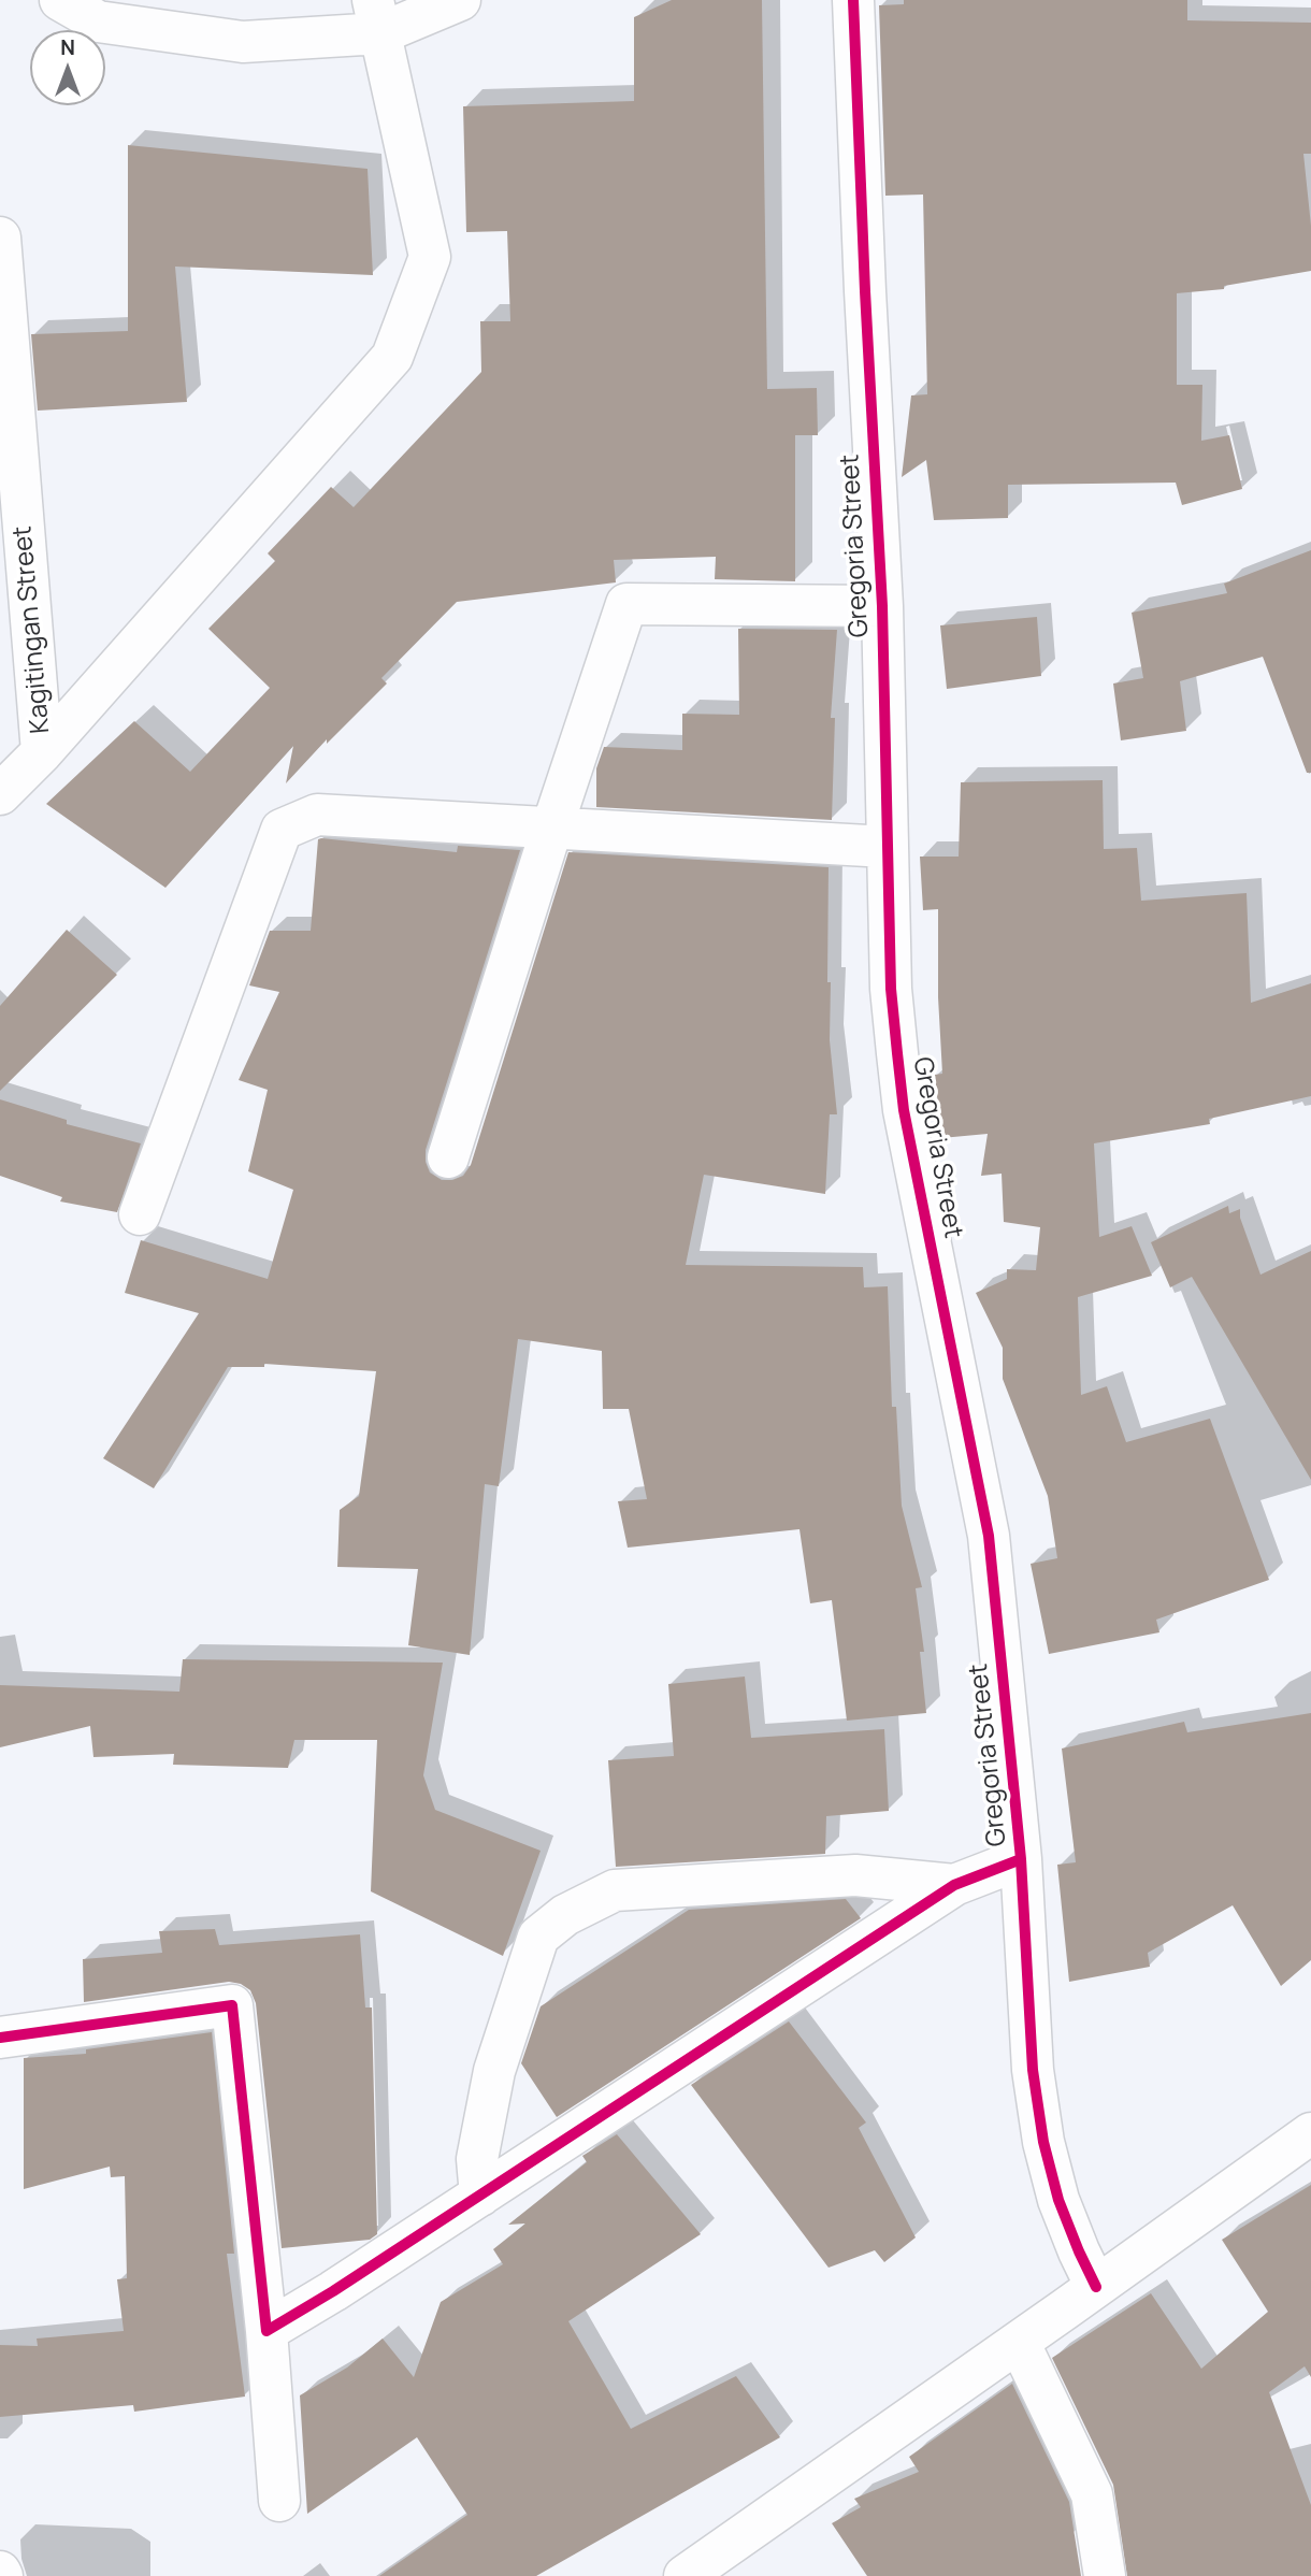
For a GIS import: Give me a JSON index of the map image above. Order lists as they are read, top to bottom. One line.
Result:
{"streets":{"street":["Gregoria Street","Kagitingan Street"]},"north":"top"}
